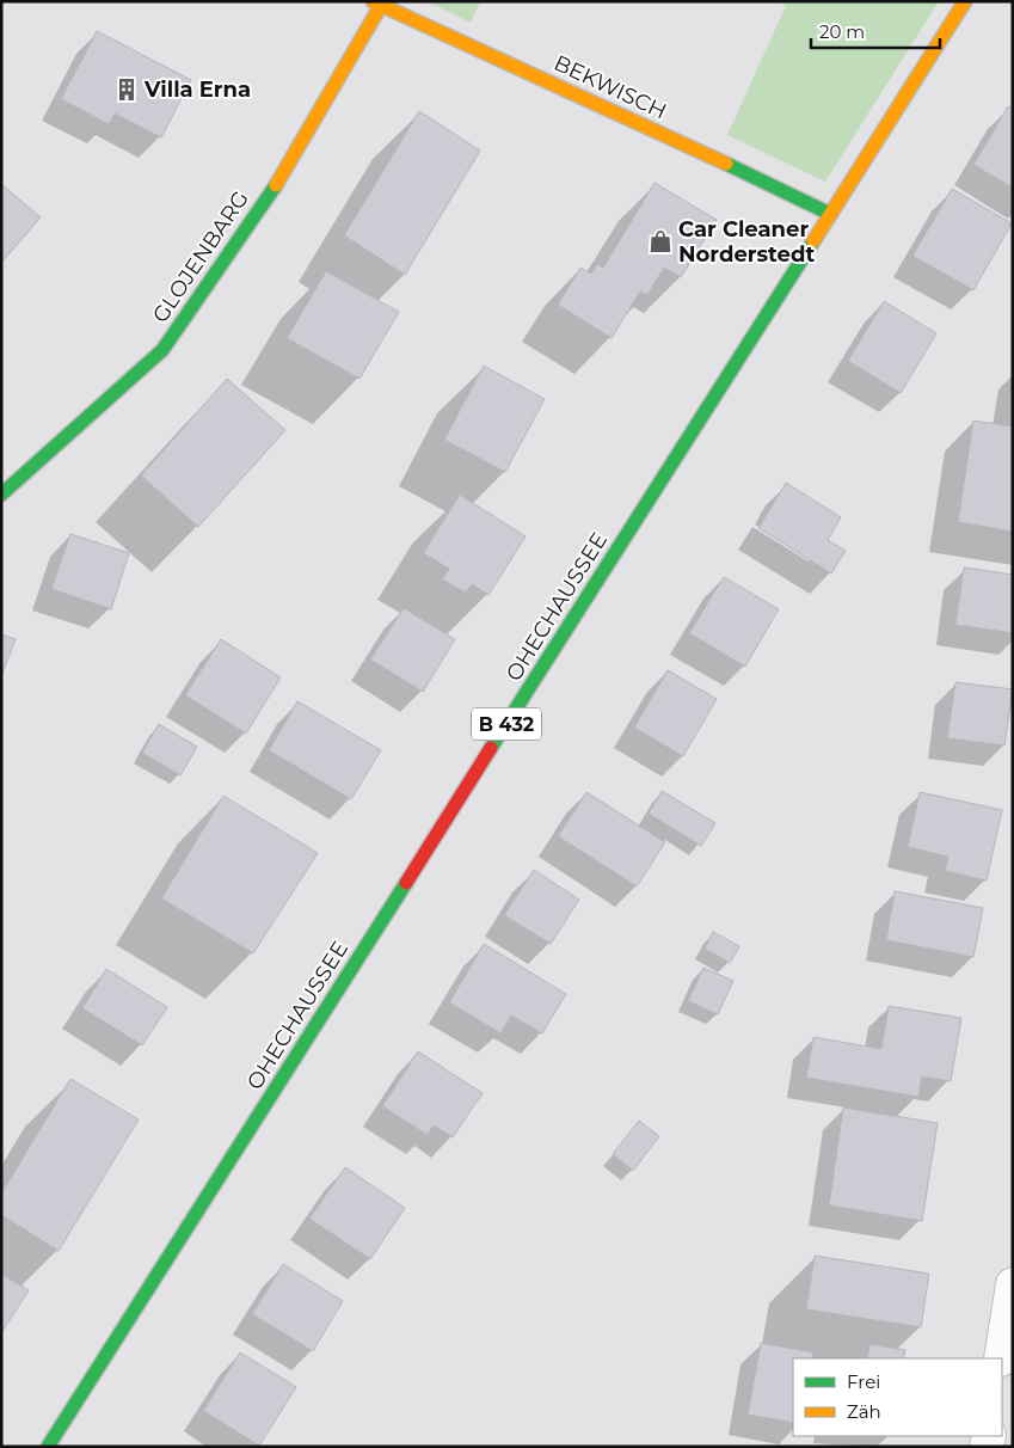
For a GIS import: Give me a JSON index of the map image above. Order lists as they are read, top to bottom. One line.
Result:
{"streets":{"main road":["BEKWISCH","GLOJENBARG","OHECHAUSSEE","B 432"]},"crossings":[["BEKWISCH","GLOJENBARG"],["BEKWISCH","OHECHAUSSEE"]],"places":{"building":["Villa Erna"],"shop":["Car Cleaner Norderstedt"]},"legend":["Frei","Zäh"],"scale_bar":"20 m"}
